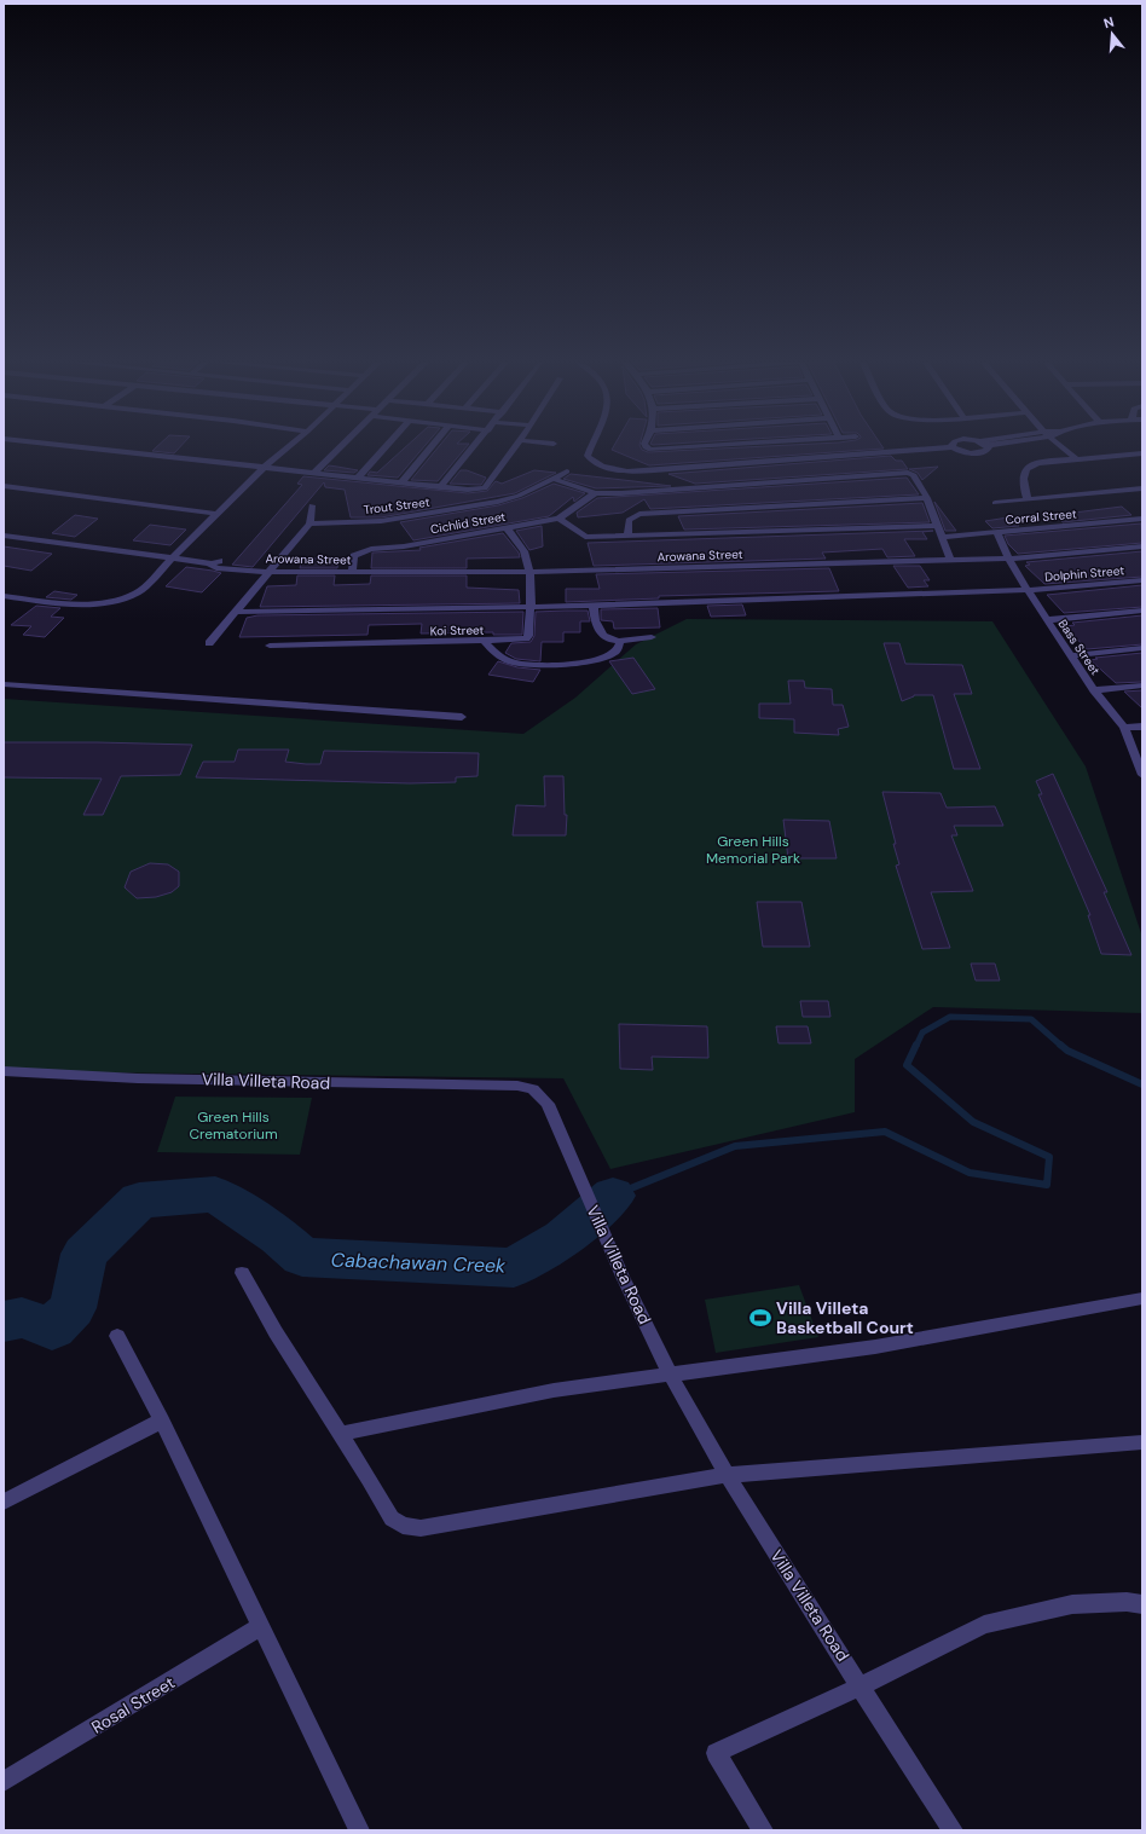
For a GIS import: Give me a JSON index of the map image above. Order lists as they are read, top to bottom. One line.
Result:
{"streets":{"street":["Trout Street","Corral Street","Cichlid Street","Arowana Street","Dolphin Street","Koi Street","Bass Street","Villa Villeta Road","Rosal Street"]},"crossings":[["Corral Street","Bass Street"],["Cichlid Street","Arowana Street"],["Cichlid Street","Koi Street"],["Arowana Street","Koi Street"],["Arowana Street","Bass Street"],["Dolphin Street","Koi Street"],["Dolphin Street","Bass Street"]],"water":["Cabachawan Creek"],"parks":["Green Hills Memorial Park","Green Hills Crematorium"],"places":{"sports":["Villa Villeta Basketball Court"]},"north":"top"}
